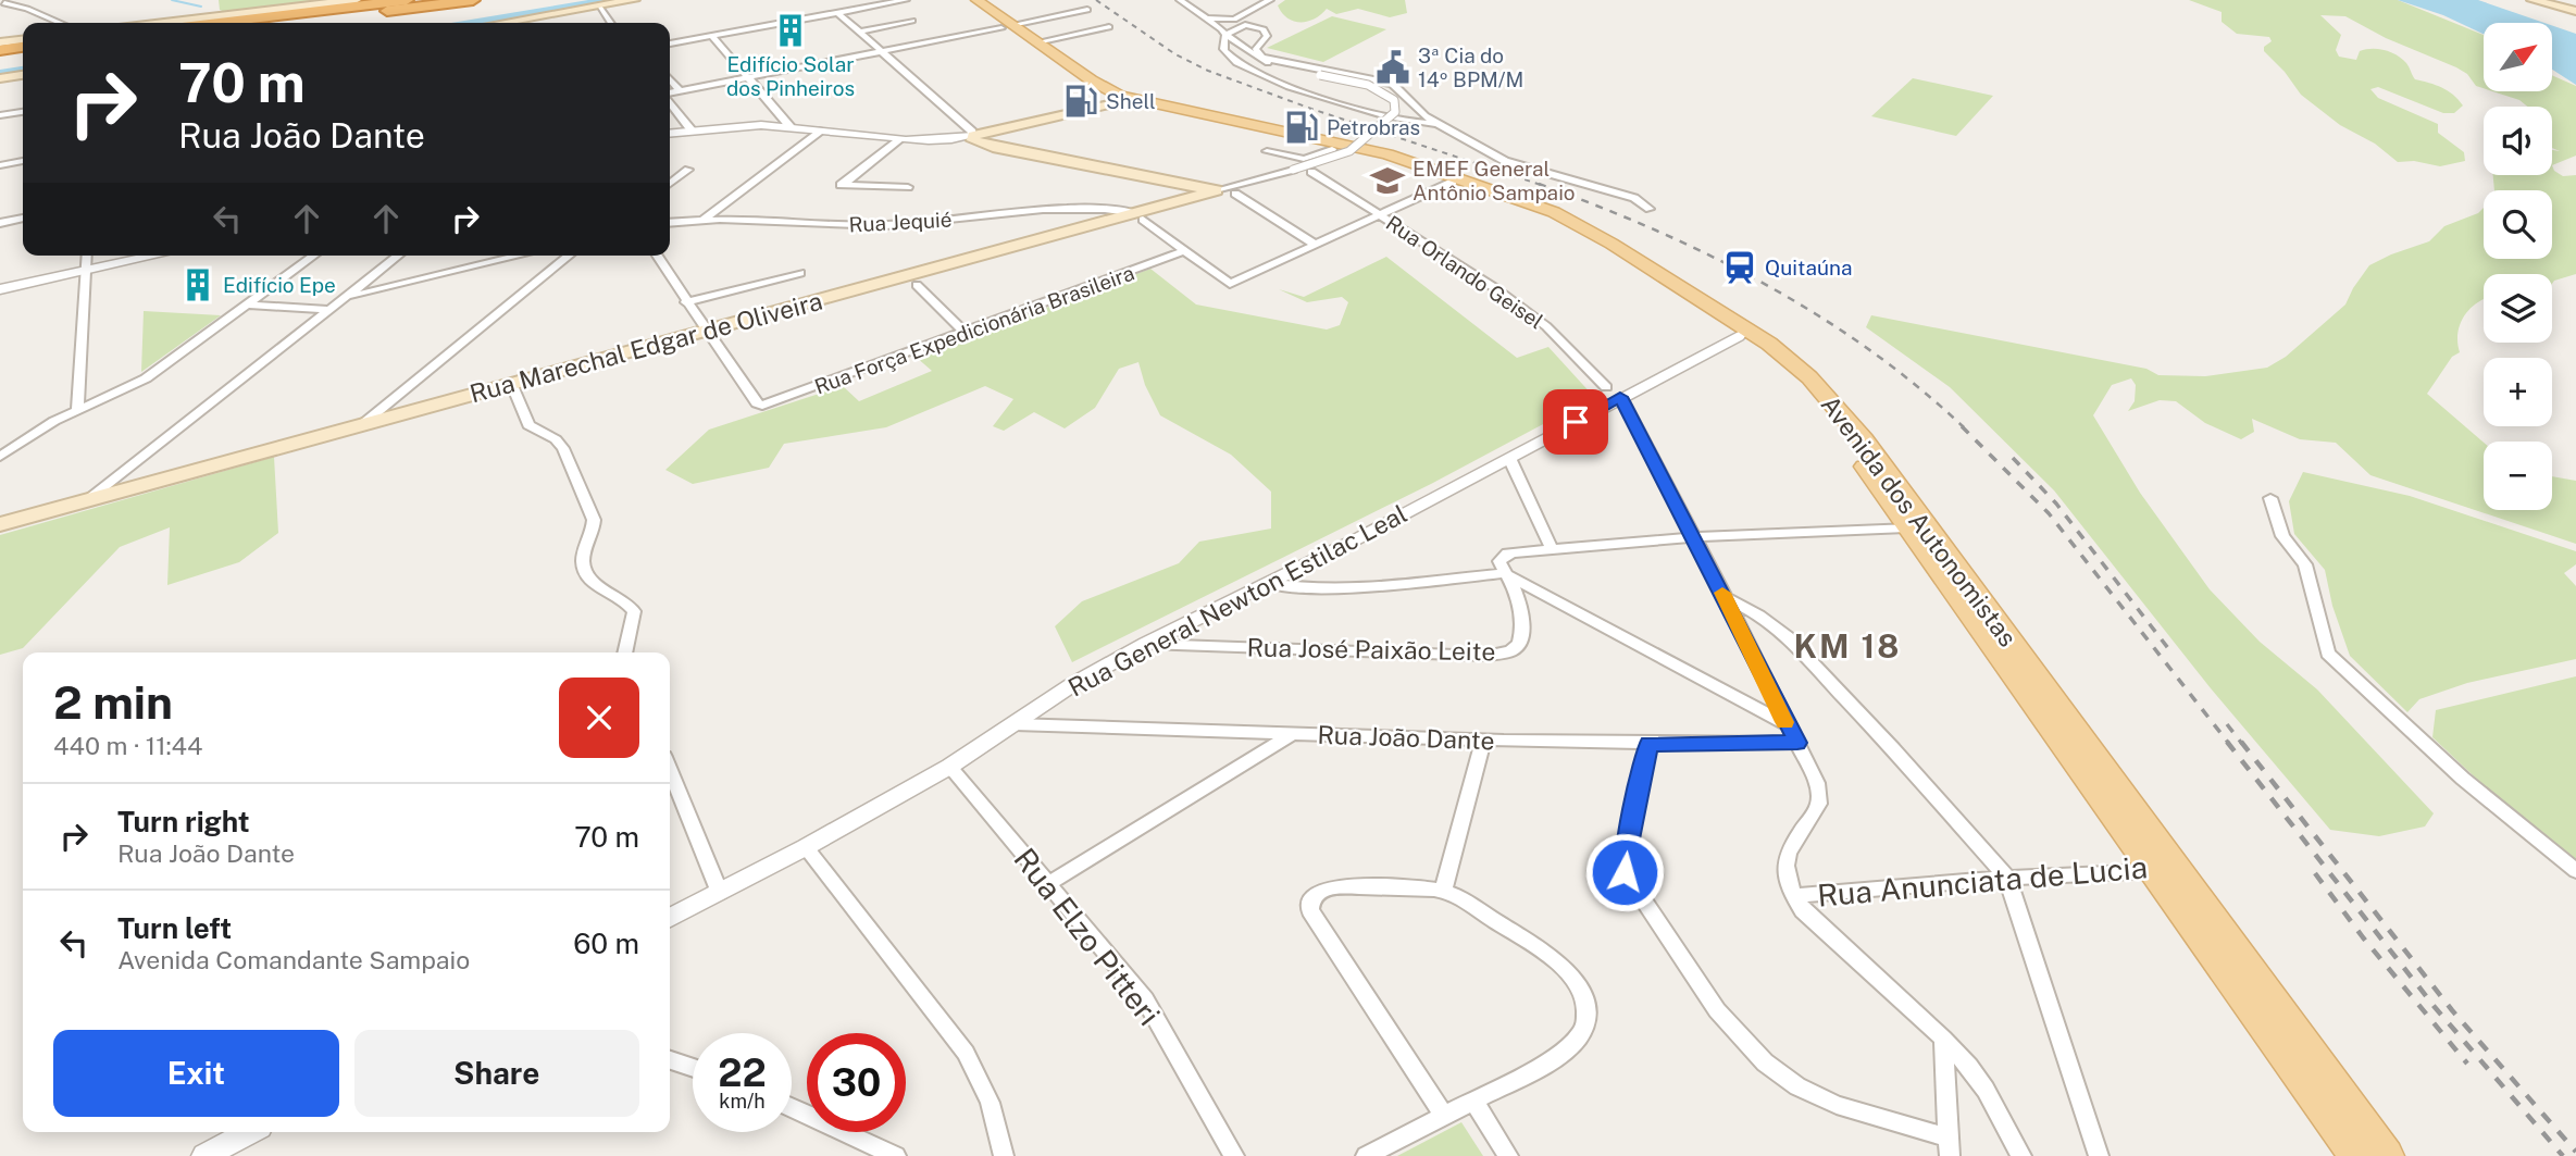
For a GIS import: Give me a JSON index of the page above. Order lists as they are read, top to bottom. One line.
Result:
{"streets":{"main road":["Rua Marechal Edgar de Oliveira","Avenida dos Autonomistas"],"street":["Rua Jequié","Rua Orlando Geisel","Rua Força Expedicionária Brasileira","Rua General Newton Estilac Leal","Rua José Paixão Leite","Rua João Dante","Rua Anunciata de Lucia","Rua Elzo Pitteri"]},"crossings":[["Rua Jequié","Rua Marechal Edgar de Oliveira"],["Rua Orlando Geisel","Rua General Newton Estilac Leal"],["Rua Força Expedicionária Brasileira","Rua Marechal Edgar de Oliveira"],["Avenida dos Autonomistas","Rua General Newton Estilac Leal"],["Avenida dos Autonomistas","Rua Anunciata de Lucia"],["Rua General Newton Estilac Leal","Rua José Paixão Leite"],["Rua General Newton Estilac Leal","Rua João Dante"],["Rua General Newton Estilac Leal","Rua Elzo Pitteri"]],"districts":["KM 18"],"places":{"building":["Edifício Solar dos Pinheiros","Edifício Epe"],"public building":["3ª Cia do 14º BPM/M"],"fuel station":["Shell","Petrobras"],"school or university":["EMEF General Antônio Sampaio"],"station":["Quitaúna"]},"north":"top right","page":{"map_buttons":["+","−"],"turn":["70 m","Rua João Dante"],"heading":["2 min","440 m · 11:44"],"list":[{"name":"Turn right","note":"Rua João Dante","value":"70 m"},{"name":"Turn left","note":"Avenida Comandante Sampaio","value":"60 m"}],"buttons":["Exit","Share"],"speed":"22 km/h","limit":"30"}}
